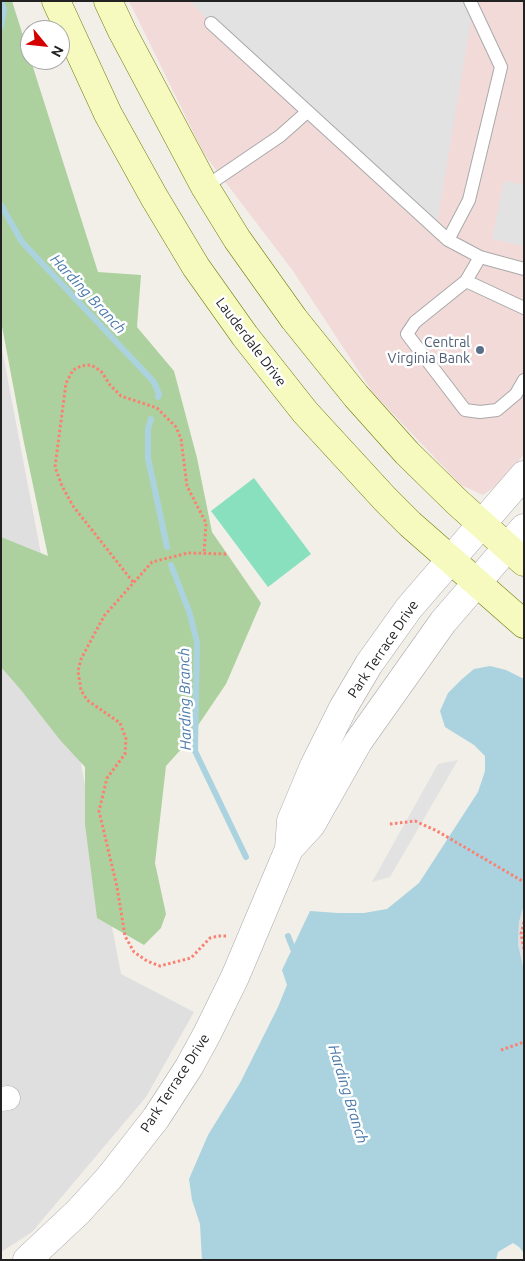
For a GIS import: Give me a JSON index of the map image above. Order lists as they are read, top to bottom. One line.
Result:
{"streets":{"main road":["Lauderdale Drive"],"street":["Park Terrace Drive"]},"crossings":[["Lauderdale Drive","Park Terrace Drive"]],"water":["Harding Branch"],"places":["Central Virginia Bank"],"north":"bottom right"}
